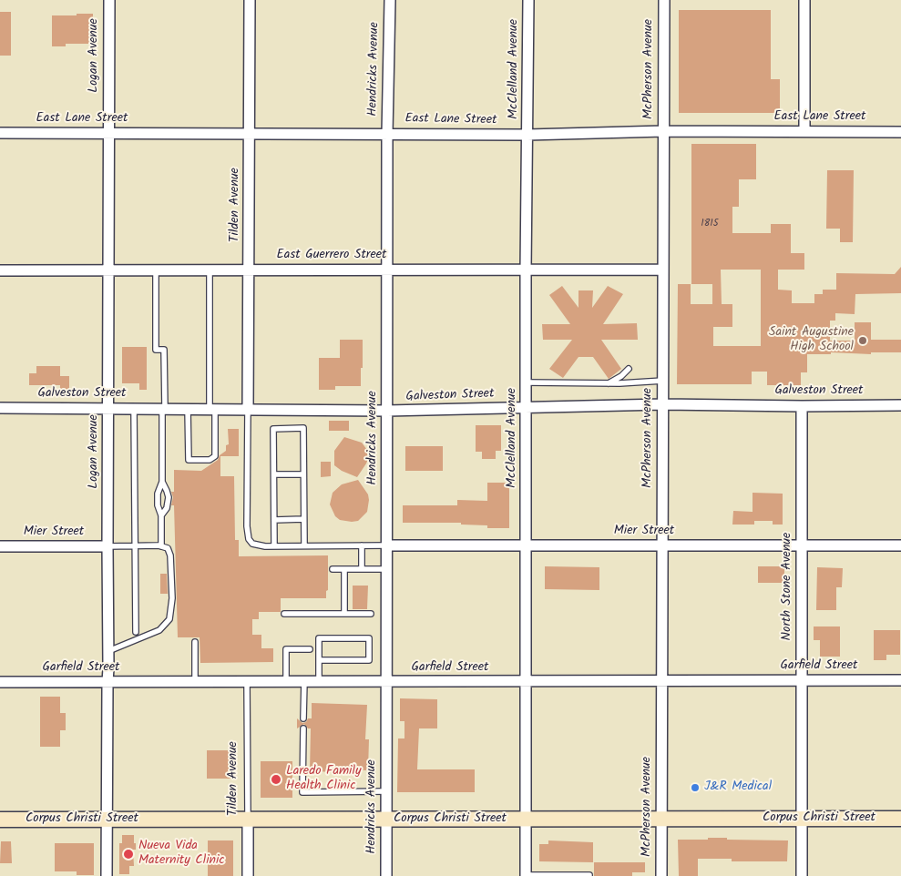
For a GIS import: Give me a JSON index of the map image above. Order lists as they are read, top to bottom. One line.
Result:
{"streets":{"main road":["Corpus Christi Street"],"street":["Logan Avenue","Hendricks Avenue","McClelland Avenue","McPherson Avenue","East Lane Street","Tilden Avenue","East Guerrero Street","Galveston Street","Mier Street","North Stone Avenue","Garfield Street"]},"crossings":[["Logan Avenue","East Lane Street"],["Logan Avenue","East Guerrero Street"],["Logan Avenue","Galveston Street"],["Logan Avenue","Mier Street"],["Logan Avenue","Garfield Street"],["Logan Avenue","Corpus Christi Street"],["Hendricks Avenue","East Lane Street"],["Hendricks Avenue","East Guerrero Street"],["Hendricks Avenue","Galveston Street"],["Hendricks Avenue","Mier Street"],["Hendricks Avenue","Garfield Street"],["Hendricks Avenue","Corpus Christi Street"],["McClelland Avenue","East Lane Street"],["McClelland Avenue","East Guerrero Street"],["McClelland Avenue","Galveston Street"],["McClelland Avenue","Mier Street"],["McClelland Avenue","Garfield Street"],["McClelland Avenue","Corpus Christi Street"],["McPherson Avenue","East Lane Street"],["McPherson Avenue","East Guerrero Street"],["McPherson Avenue","Galveston Street"],["McPherson Avenue","Mier Street"],["McPherson Avenue","Garfield Street"],["McPherson Avenue","Corpus Christi Street"],["East Lane Street","Tilden Avenue"],["Tilden Avenue","East Guerrero Street"],["Tilden Avenue","Galveston Street"],["Tilden Avenue","Garfield Street"],["Tilden Avenue","Corpus Christi Street"],["Galveston Street","North Stone Avenue"],["Mier Street","North Stone Avenue"],["North Stone Avenue","Garfield Street"],["North Stone Avenue","Corpus Christi Street"]],"places":["Saint Augustine High School","Laredo Family Health Clinic","J&R Medical","Nueva Vida Maternity Clinic"],"house_numbers":["1815"]}
